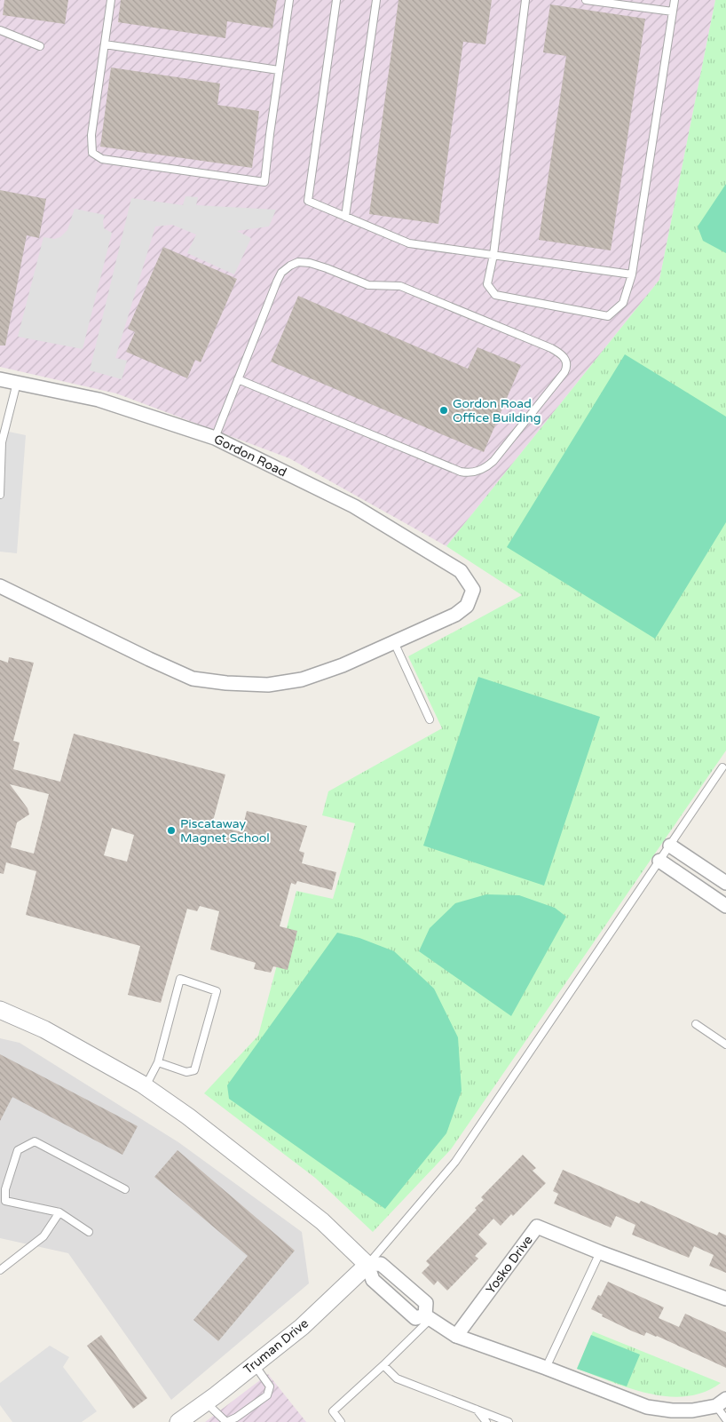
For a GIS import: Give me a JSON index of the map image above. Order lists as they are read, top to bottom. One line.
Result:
{"streets":{"street":["Gordon Road","Yosko Drive","Truman Drive"]},"places":["Gordon Road Office Building","Piscataway Magnet School"]}
